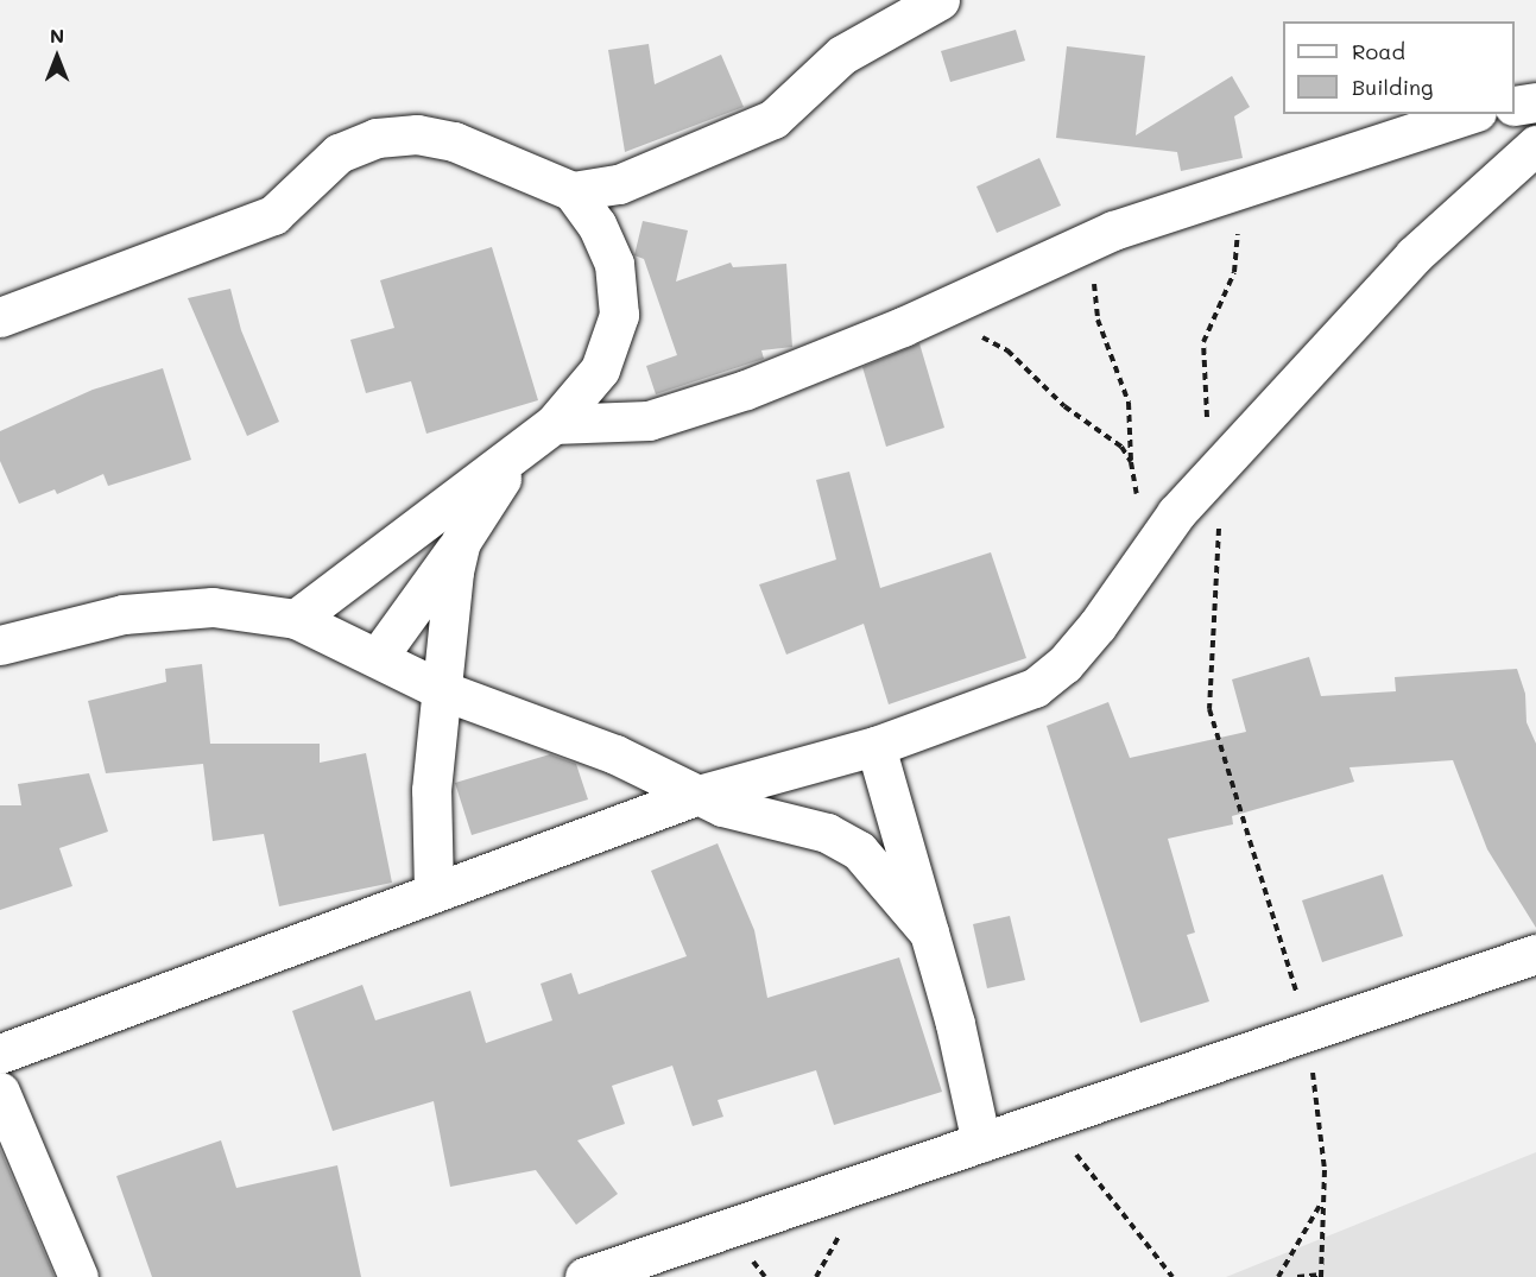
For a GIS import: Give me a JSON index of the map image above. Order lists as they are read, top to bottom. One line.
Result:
{"legend":["Road","Building"],"north":"top"}
